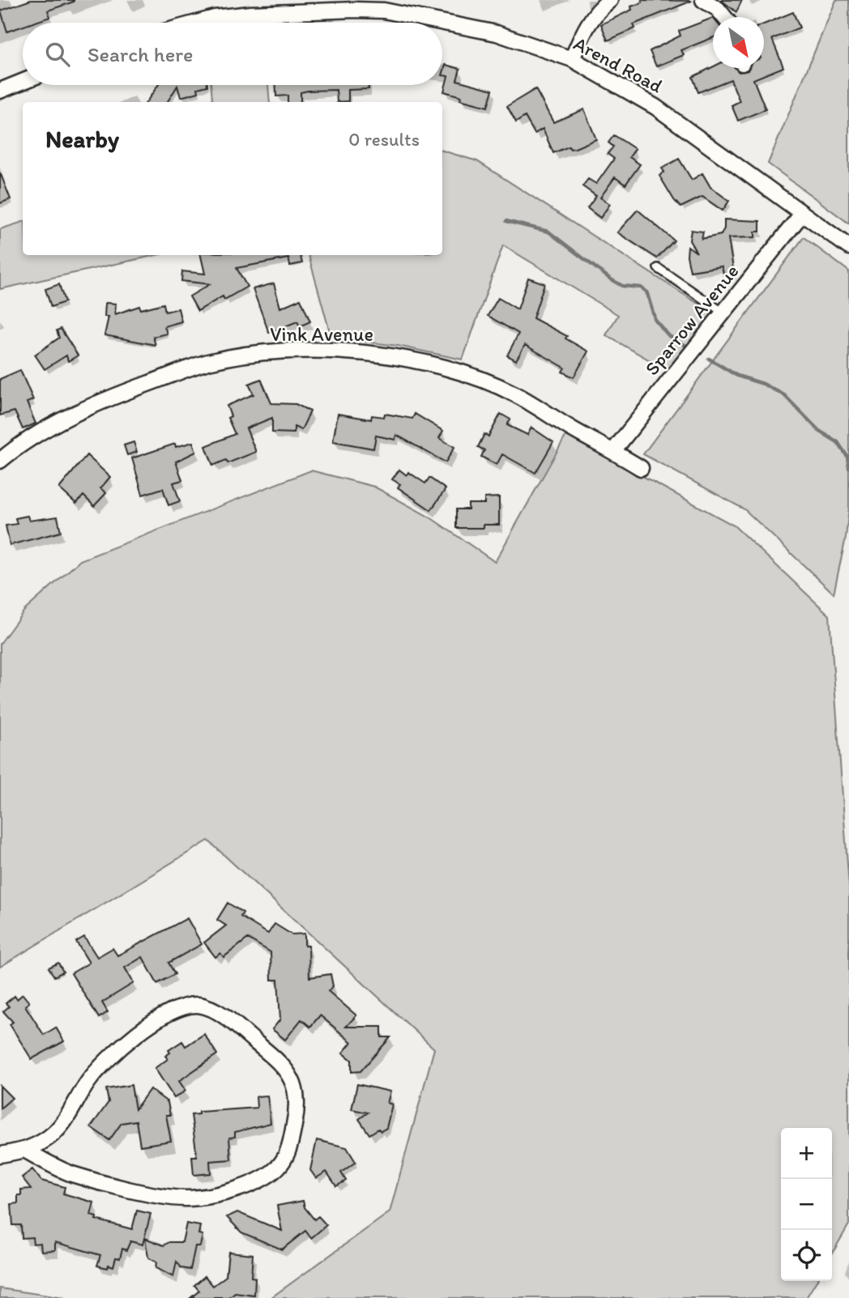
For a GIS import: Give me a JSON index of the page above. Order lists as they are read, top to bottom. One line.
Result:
{"streets":{"street":["Arend Road","Sparrow Avenue","Vink Avenue"]},"crossings":[["Arend Road","Sparrow Avenue"],["Sparrow Avenue","Vink Avenue"]],"north":"bottom right","page":{"search":"Search here","heading":["Nearby","0 results"],"map_buttons":["+","−"]}}
